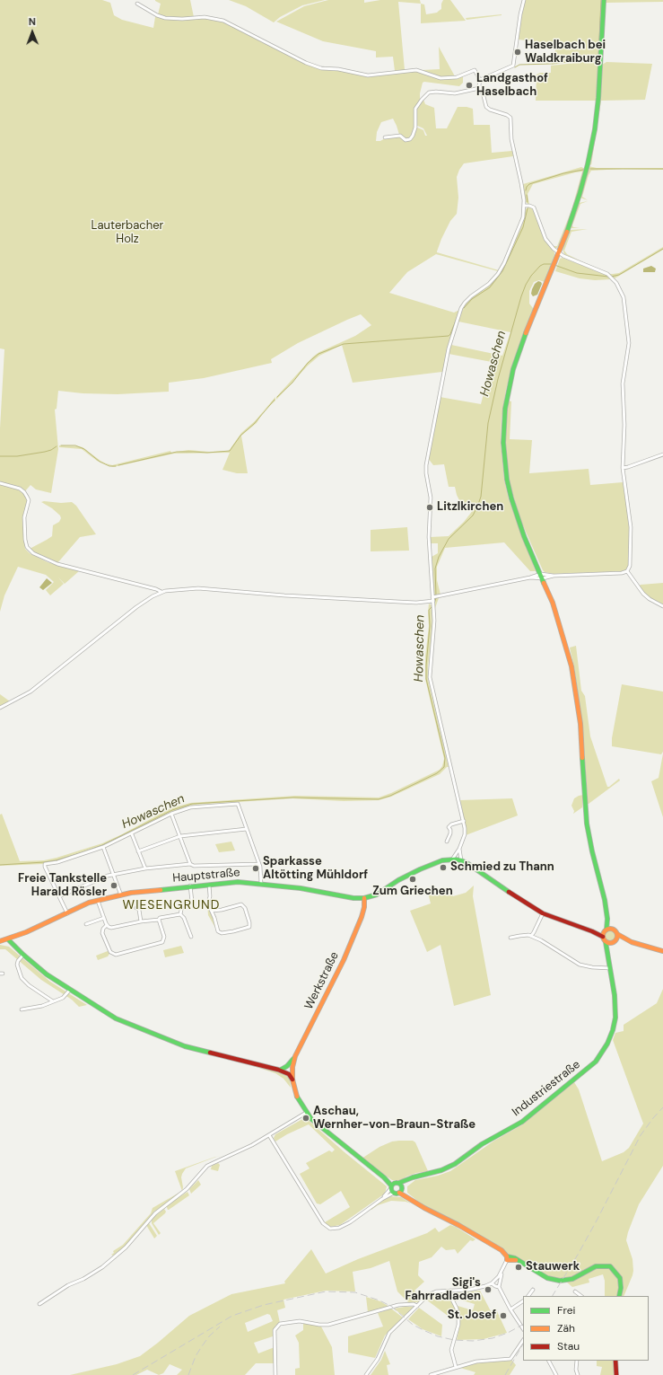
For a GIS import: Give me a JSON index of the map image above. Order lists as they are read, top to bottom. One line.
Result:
{"streets":{"street":["Hauptstraße","Werkstraße","Industriestraße"]},"crossings":[["Hauptstraße","Werkstraße"]],"districts":["WIESENGRUND"],"water":["Howaschen"],"parks":["Lauterbacher Holz"],"places":["Haselbach bei Waldkraiburg","Landgasthof Haselbach","Litzlkirchen","Schmied zu Thann","Sparkasse Altötting Mühldorf","Zum Griechen","Freie Tankstelle Harald Rösler","Aschau, Wernher-von-Braun-Straße","Stauwerk","Sigi's Fahrradladen","St. Josef"],"legend":["Frei","Zäh","Stau"],"north":"top"}
